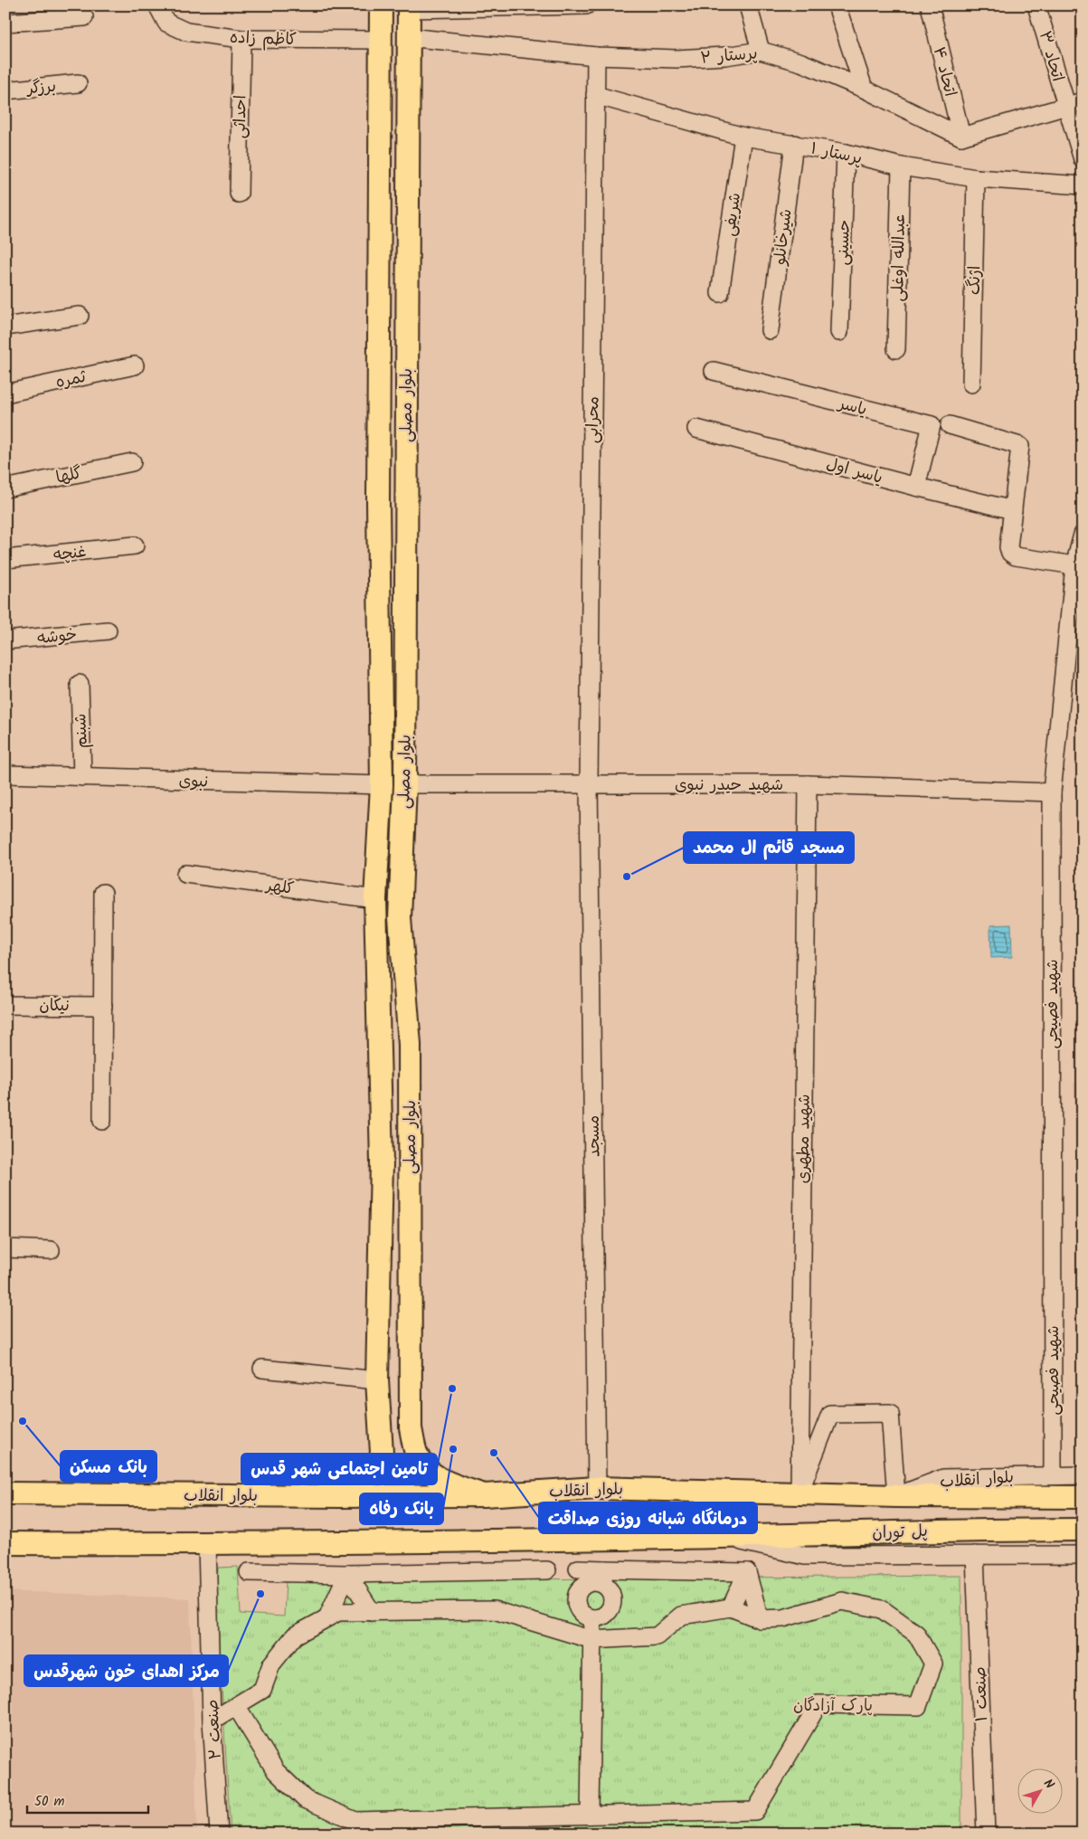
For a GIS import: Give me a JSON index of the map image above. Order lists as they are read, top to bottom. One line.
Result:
{"streets":{"main road":["بلوار مصلی","بلوار انقلاب","پل توران"],"street":["کاظم زاده","پرستار ۲","اتحاد ۳","اتحاد ۴","برزگر","احداثی","پرستار ۱","شریفی","شیرخانلو","حسینی","عبدالله اوغلی","اژنگ","ثمره","یاسر","محرابی","یاسر اول","گلها","غنچه","خوشه","شبنم","نبوی","شهید حیدر نبوی","کلهر","شهید فصیحی","نیکان","مسجد","شهید مطهری","صنعت ۱","صنعت ۲"]},"crossings":[["کاظم زاده","احداثی"],["کاظم زاده","بلوار مصلی"],["پرستار ۲","اتحاد ۴"],["پرستار ۲","بلوار مصلی"],["پرستار ۲","محرابی"],["پرستار ۱","شریفی"],["پرستار ۱","شیرخانلو"],["پرستار ۱","حسینی"],["پرستار ۱","عبدالله اوغلی"],["پرستار ۱","اژنگ"],["پرستار ۱","محرابی"],["بلوار مصلی","نبوی"],["بلوار مصلی","شهید حیدر نبوی"],["بلوار مصلی","کلهر"],["بلوار مصلی","بلوار انقلاب"],["یاسر","یاسر اول"],["محرابی","شهید حیدر نبوی"],["محرابی","مسجد"],["شبنم","نبوی"],["شهید حیدر نبوی","شهید فصیحی"],["شهید حیدر نبوی","مسجد"],["شهید حیدر نبوی","شهید مطهری"],["شهید فصیحی","بلوار انقلاب"],["مسجد","بلوار انقلاب"],["شهید مطهری","بلوار انقلاب"]],"parks":["پارک آزادگان"],"places":["مسجد قائم ال محمد","تامین اجتماعی شهر قدس","بانک مسکن","بانک رفاه","درمانگاه شبانه روزی صداقت","مرکز اهدای خون شهرقدس"],"scale_bar":"50 m","north":"top right"}
